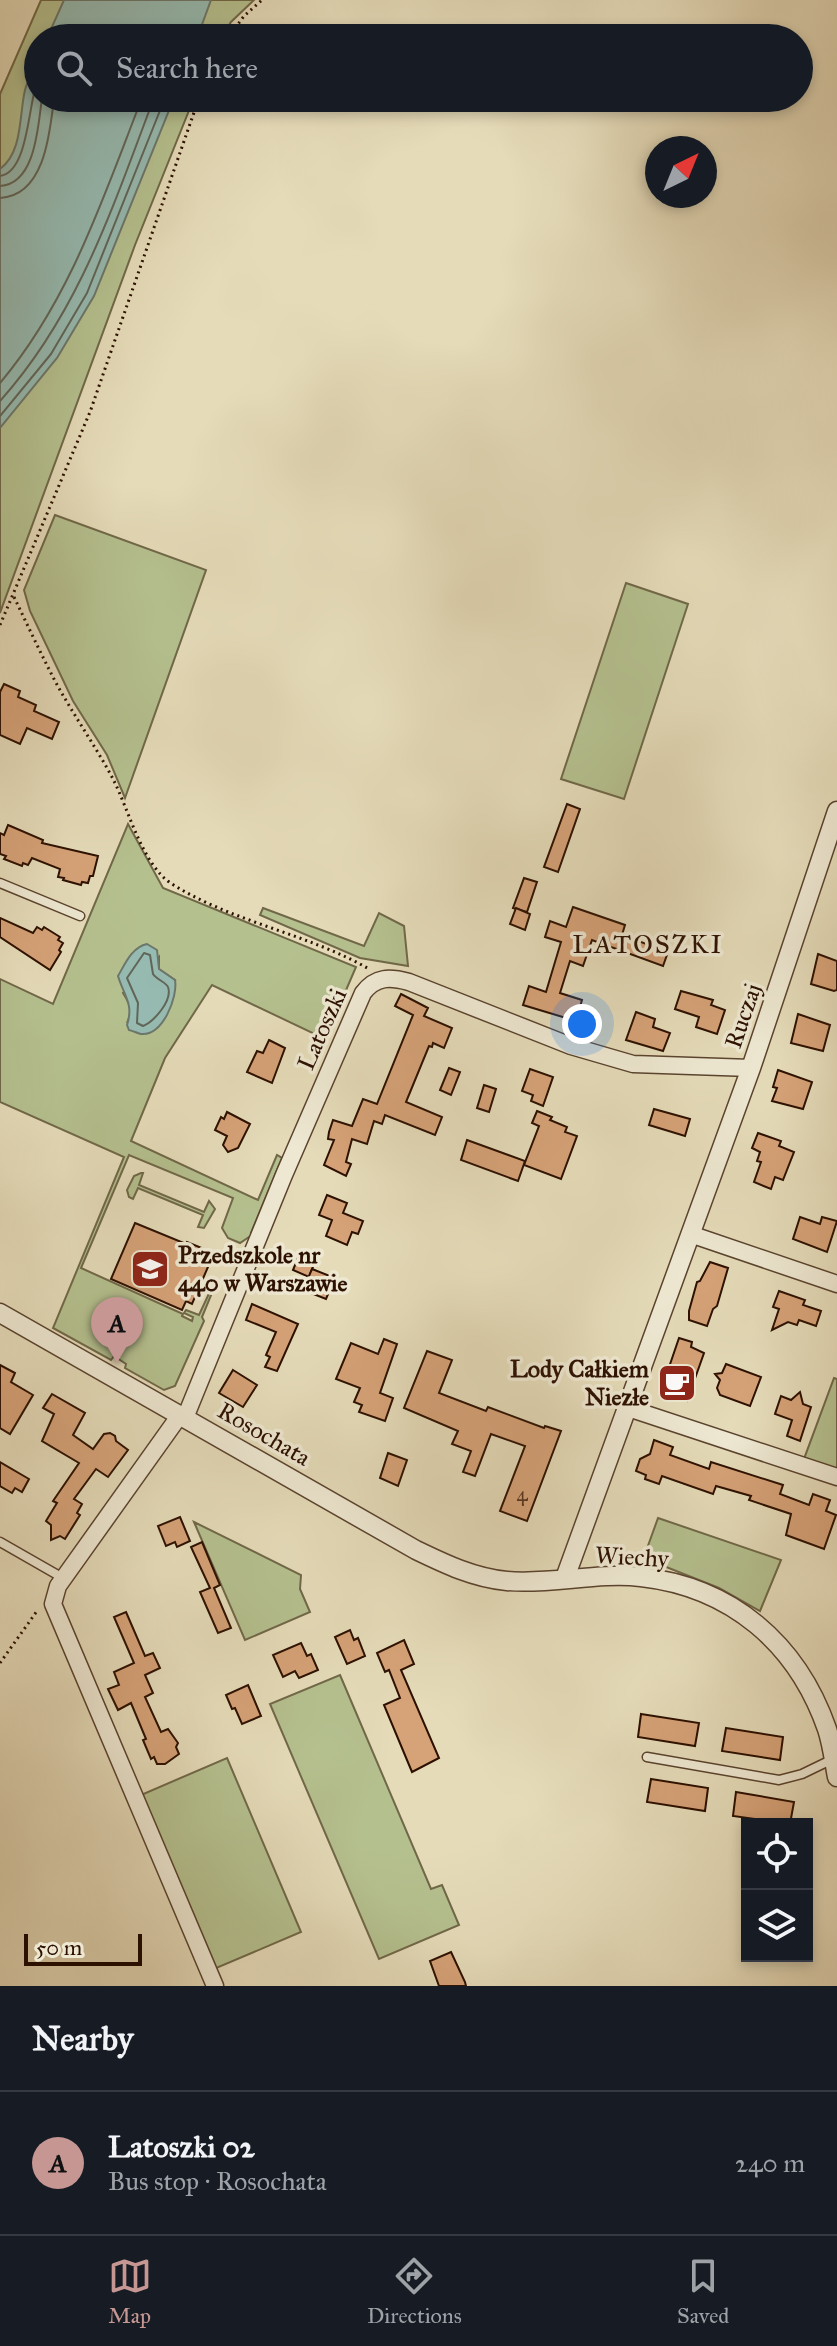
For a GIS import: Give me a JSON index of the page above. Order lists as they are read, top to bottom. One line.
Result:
{"streets":{"street":["Ruczaj","Latoszki","Rosochata","Wiechy"]},"crossings":[["Ruczaj","Latoszki"],["Ruczaj","Wiechy"],["Latoszki","Rosochata"],["Rosochata","Wiechy"]],"districts":["LATOSZKI"],"places":{"school or university":["Przedszkole nr 440 w Warszawie"],"cafe":["Lody Całkiem Niezłe"]},"house_numbers":["4"],"scale_bar":"50 m","north":"top right","page":{"search":"Search here","pins":"A","scale":"50 m","heading":"Nearby","list":[{"mark":"A","name":"Latoszki 02","note":"Bus stop · Rosochata","value":"240 m"}],"nav":["Map","Directions","Saved"]}}
